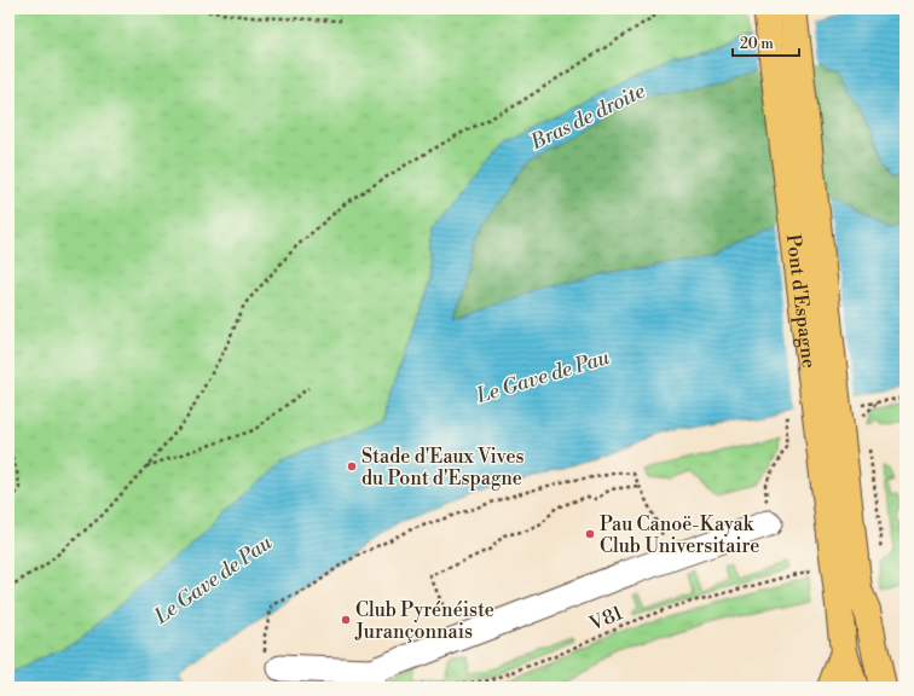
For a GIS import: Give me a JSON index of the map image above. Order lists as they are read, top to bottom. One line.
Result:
{"streets":{"main road":["Pont d'Espagne"],"path":["V81"]},"water":["Bras de droite","Le Gave de Pau"],"places":["Stade d'Eaux Vives du Pont d'Espagne","Pau Canoë-Kayak Club Universitaire","Club Pyrénéiste Jurançonnais"],"scale_bar":"20 m"}
